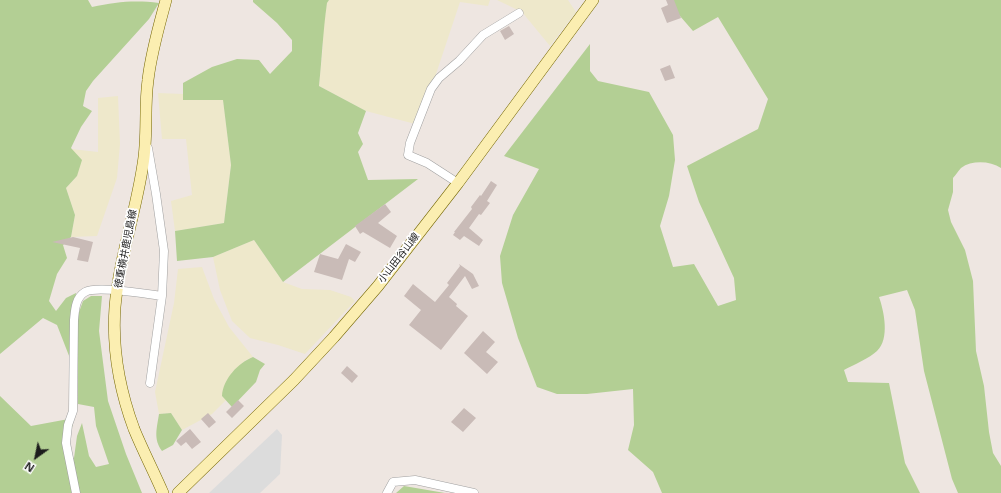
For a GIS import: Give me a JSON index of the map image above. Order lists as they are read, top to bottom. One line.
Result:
{"streets":{"main road":["徳重横井鹿児島線","小山田谷山線"]},"north":"bottom left"}
